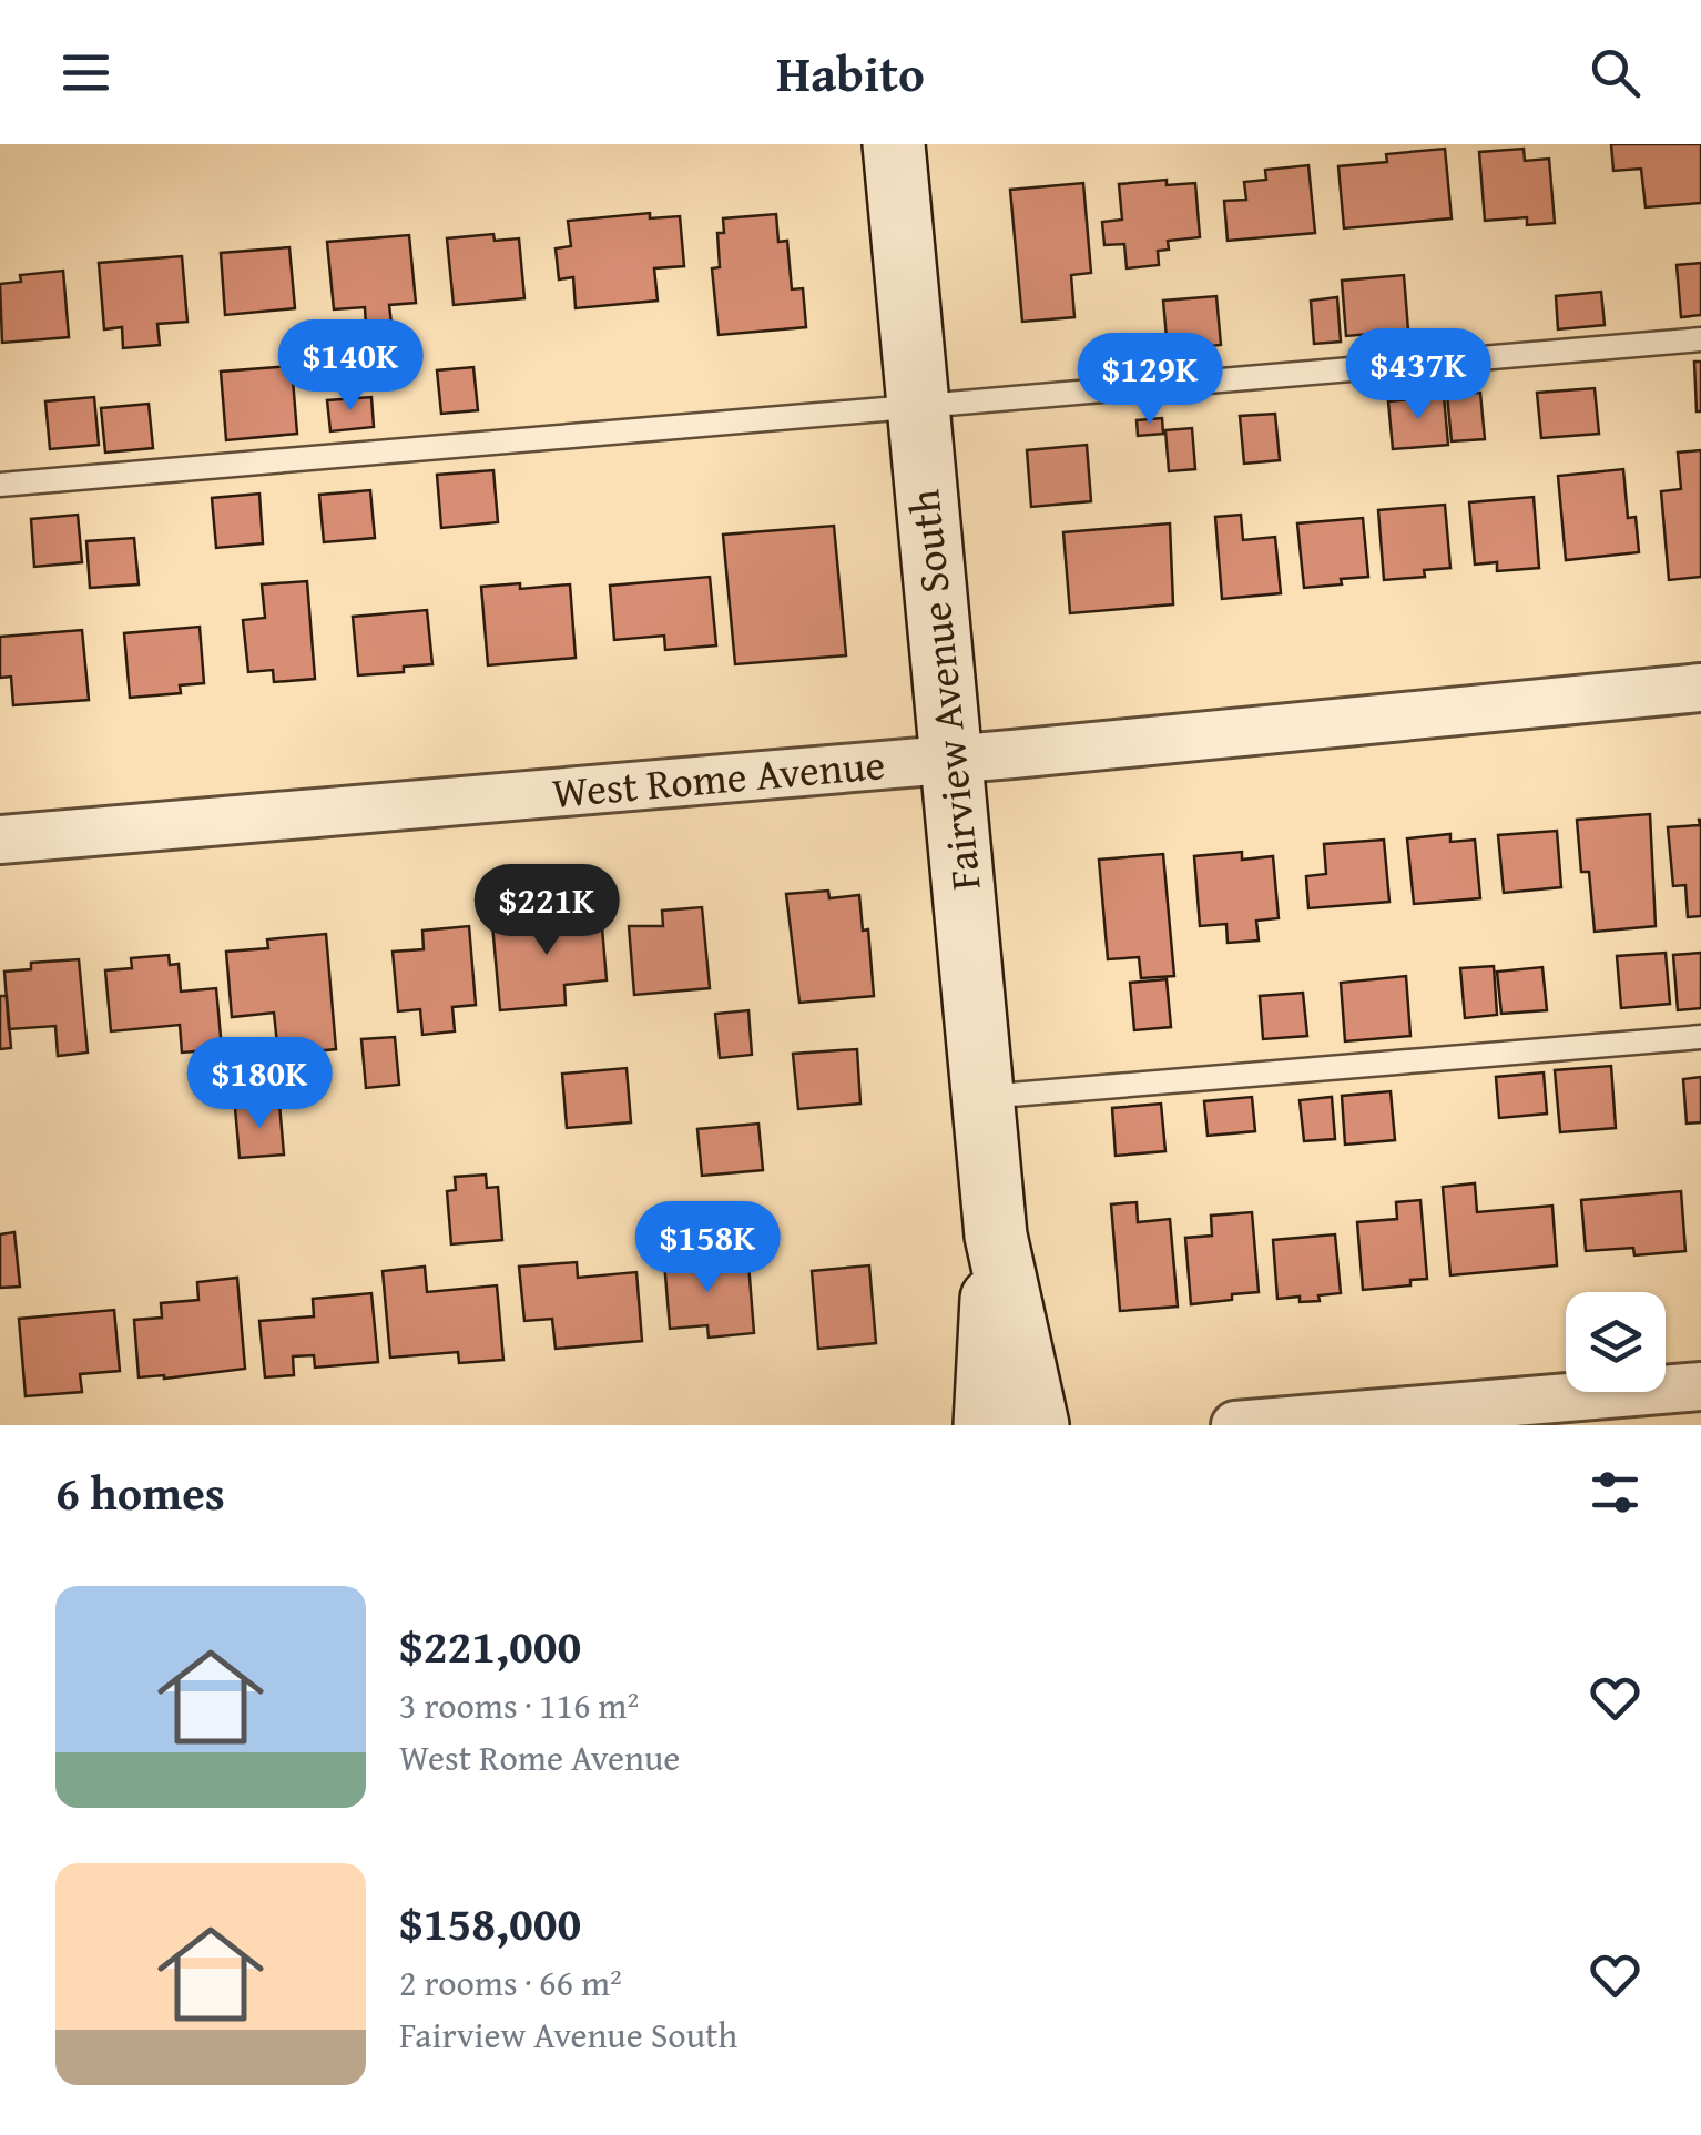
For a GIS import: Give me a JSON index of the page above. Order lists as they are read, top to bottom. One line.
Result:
{"streets":{"street":["Fairview Avenue South","West Rome Avenue"]},"crossings":[["Fairview Avenue South","West Rome Avenue"]],"page":{"header":"Habito","price":["$140K","$437K","$129K","$221K","$180K","$158K"],"heading":"6 homes","list":[{"name":"$221,000","note":"3 rooms · 116 m² · West Rome Avenue"},{"name":"$158,000","note":"2 rooms · 66 m² · Fairview Avenue South"}]}}
